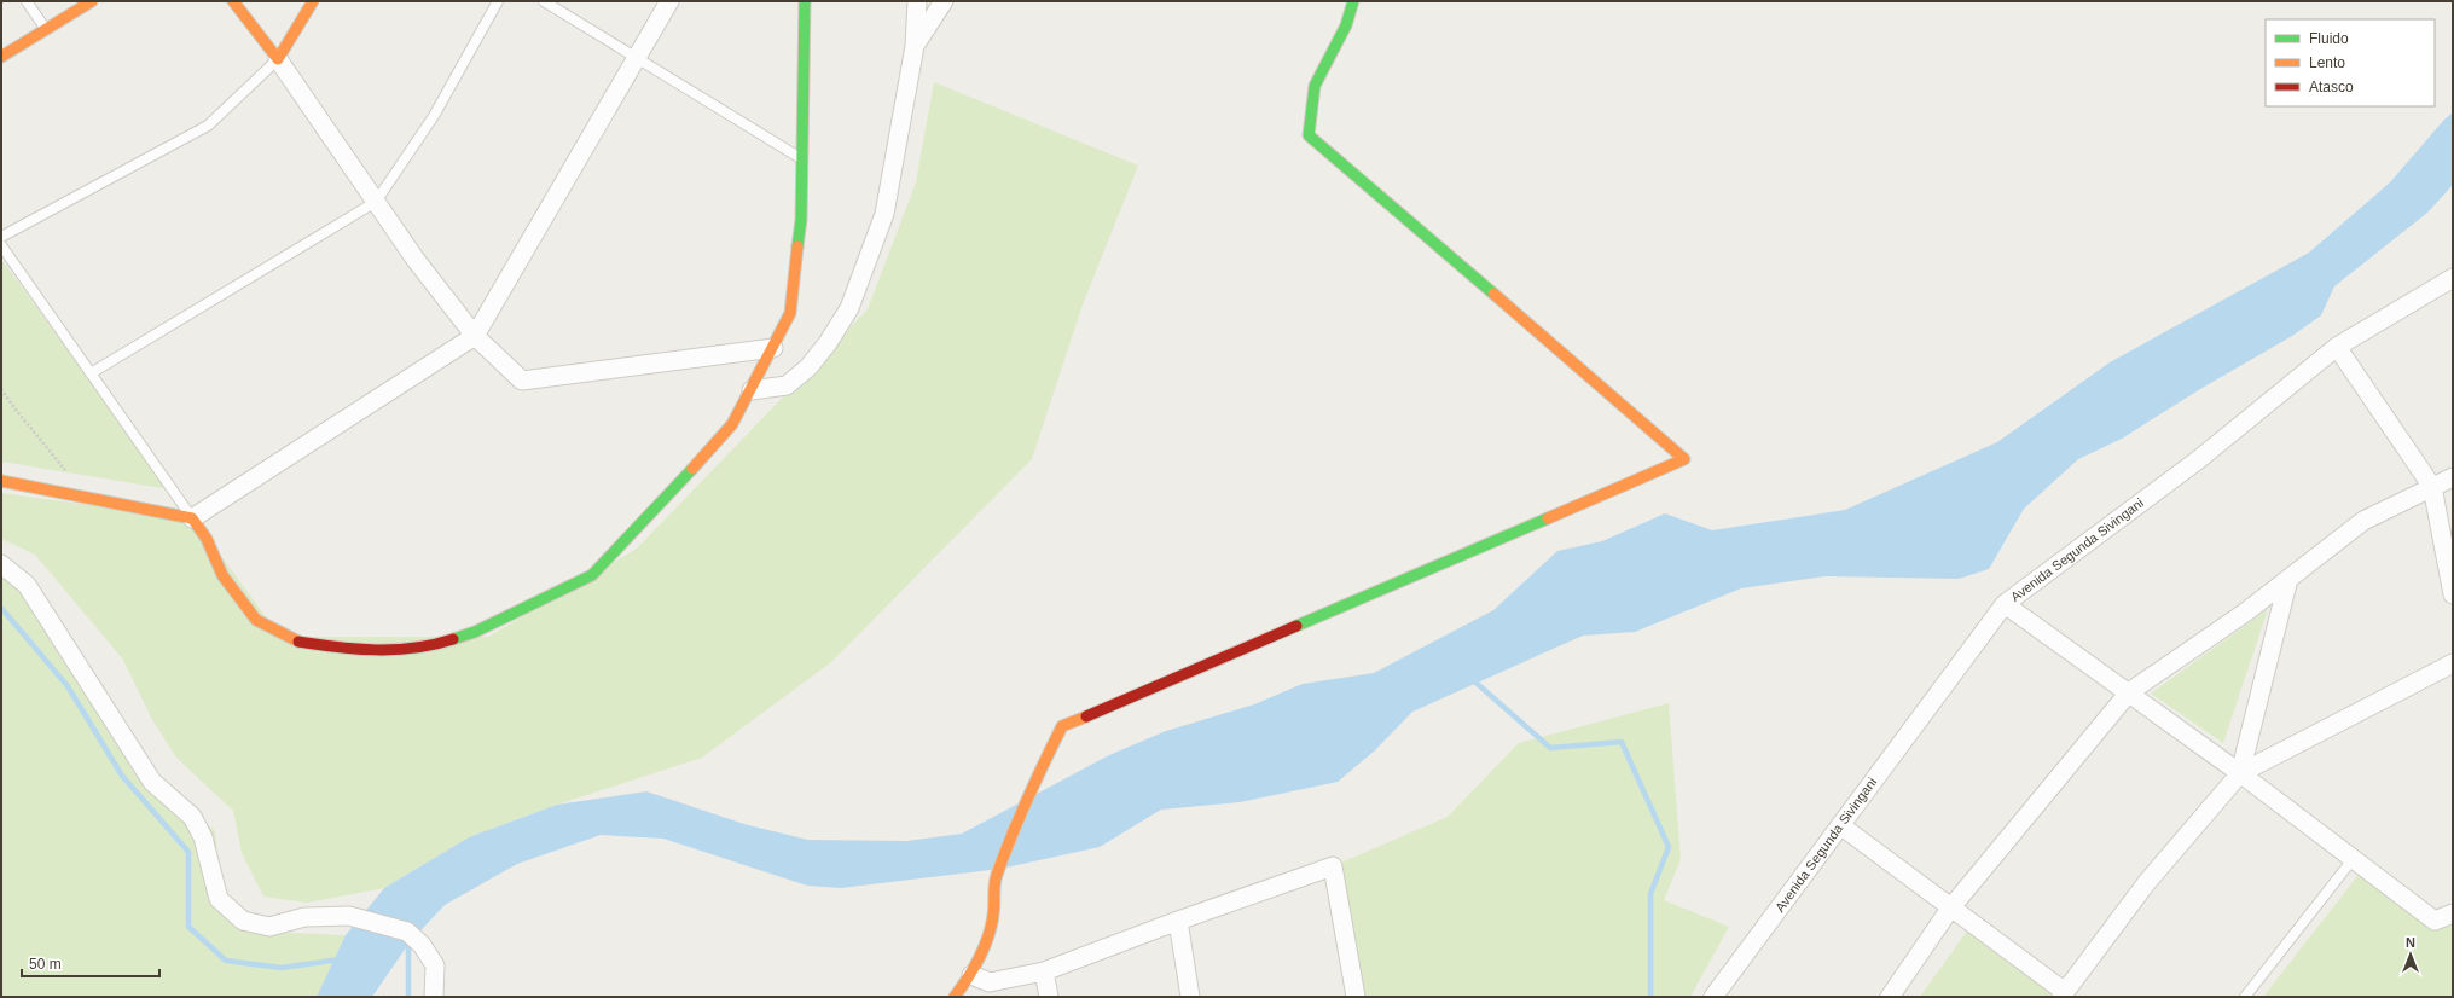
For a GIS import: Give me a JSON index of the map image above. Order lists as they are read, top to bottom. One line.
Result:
{"streets":{"street":["Avenida Segunda Sivingani"]},"legend":["Fluido","Lento","Atasco"],"scale_bar":"50 m","north":"top"}
